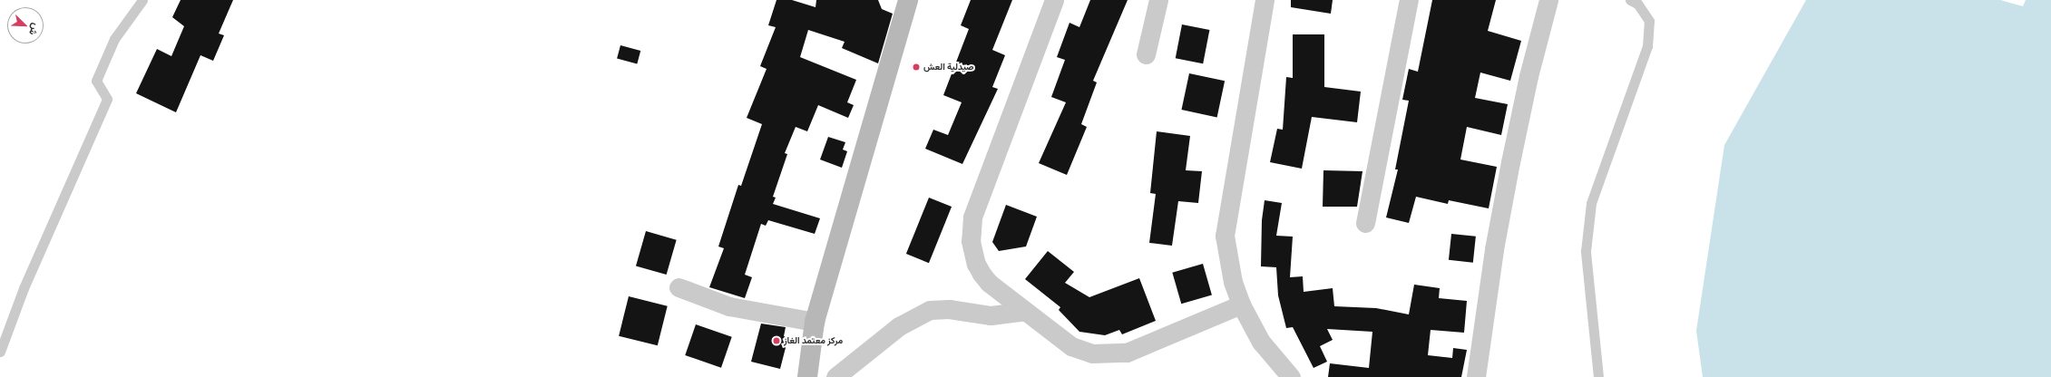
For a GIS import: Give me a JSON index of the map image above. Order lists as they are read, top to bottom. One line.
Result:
{"places":["صيدلية العش","مركز معتمد الغاز"],"north":"bottom right"}
